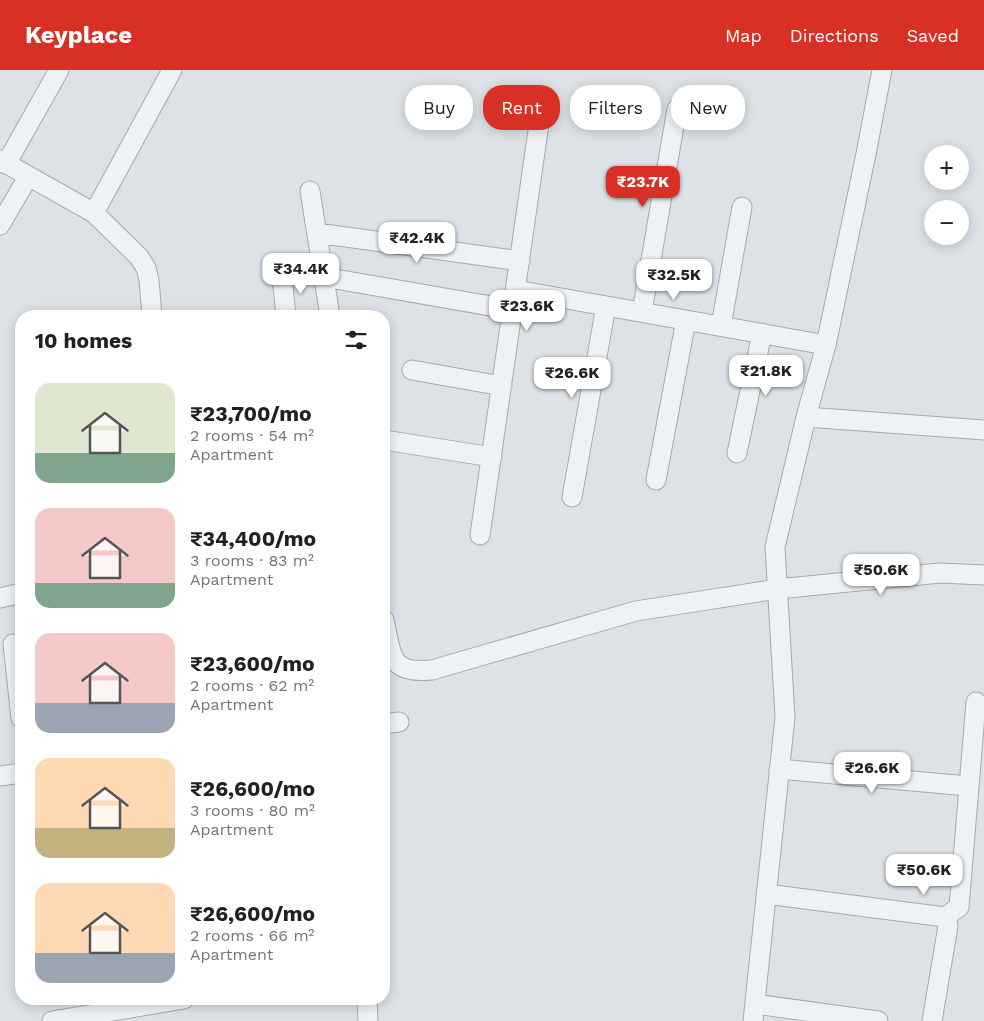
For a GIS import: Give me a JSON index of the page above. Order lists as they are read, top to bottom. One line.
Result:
{"page":{"header":"Keyplace","nav":["Map","Directions","Saved"],"chip":["Buy","Rent","Filters","New"],"map_buttons":["+","−"],"price":["₹23.7K","₹42.4K","₹34.4K","₹32.5K","₹23.6K","₹21.8K","₹26.6K","₹50.6K","₹26.6K","₹50.6K"],"heading":"10 homes","list":[{"name":"₹23,700/mo","note":"2 rooms · 54 m² · Apartment"},{"name":"₹34,400/mo","note":"3 rooms · 83 m² · Apartment"},{"name":"₹23,600/mo","note":"2 rooms · 62 m² · Apartment"},{"name":"₹26,600/mo","note":"3 rooms · 80 m² · Apartment"},{"name":"₹26,600/mo","note":"2 rooms · 66 m² · Apartment"}]}}
